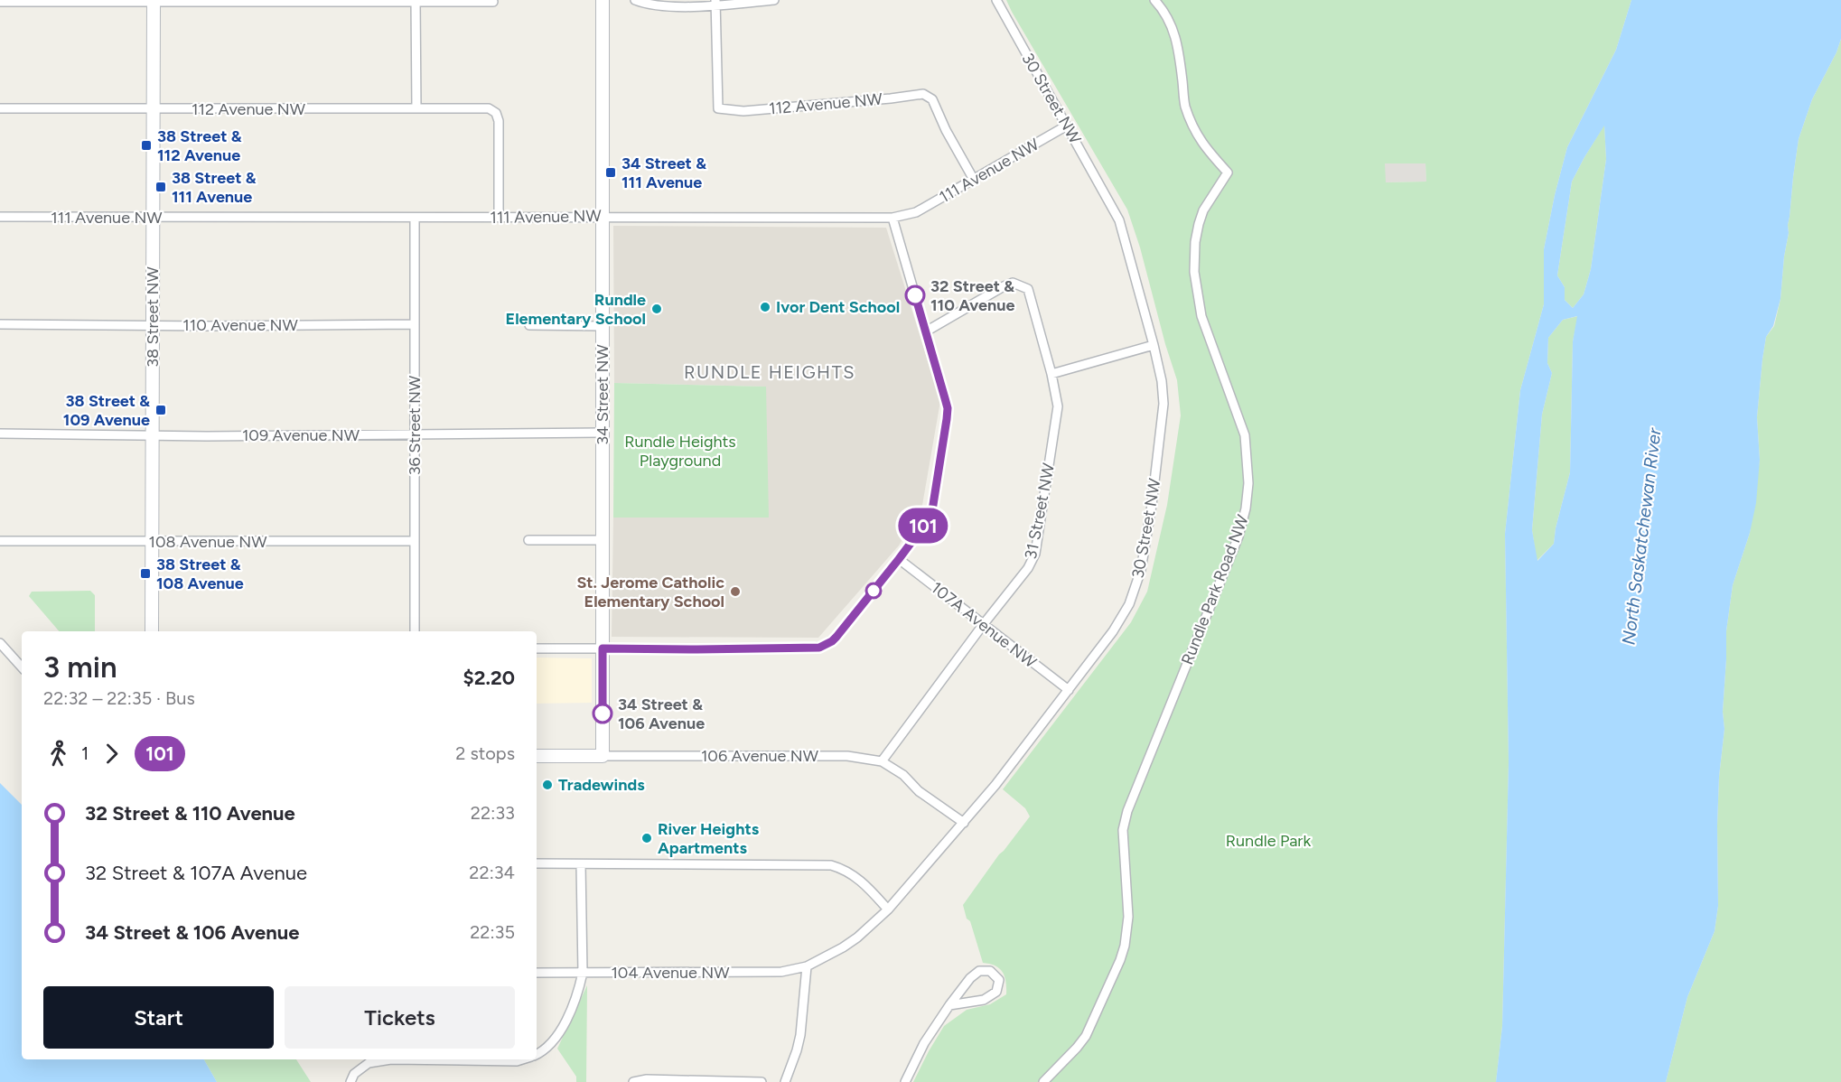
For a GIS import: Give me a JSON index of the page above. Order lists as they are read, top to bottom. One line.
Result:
{"streets":{"street":["30 Street NW","112 Avenue NW","111 Avenue NW","38 Street NW","110 Avenue NW","34 Street NW","36 Street NW","109 Avenue NW","31 Street NW","108 Avenue NW","Rundle Park Road NW","107A Avenue NW","106 Avenue NW","104 Avenue NW"]},"crossings":[["30 Street NW","111 Avenue NW"],["30 Street NW","107A Avenue NW"],["30 Street NW","106 Avenue NW"],["30 Street NW","104 Avenue NW"],["112 Avenue NW","111 Avenue NW"],["112 Avenue NW","38 Street NW"],["111 Avenue NW","38 Street NW"],["111 Avenue NW","34 Street NW"],["111 Avenue NW","36 Street NW"],["38 Street NW","110 Avenue NW"],["38 Street NW","109 Avenue NW"],["38 Street NW","108 Avenue NW"],["110 Avenue NW","36 Street NW"],["34 Street NW","109 Avenue NW"],["34 Street NW","106 Avenue NW"],["36 Street NW","109 Avenue NW"],["36 Street NW","108 Avenue NW"],["31 Street NW","107A Avenue NW"],["31 Street NW","106 Avenue NW"]],"districts":["RUNDLE HEIGHTS"],"water":["North Saskatchewan River"],"parks":["Rundle Heights Playground","Rundle Park"],"places":{"transit":["38 Street & 112 Avenue","34 Street & 111 Avenue","38 Street & 111 Avenue","38 Street & 109 Avenue","38 Street & 108 Avenue"],"other":["32 Street & 110 Avenue","Ivor Dent School","Rundle Elementary School","St. Jerome Catholic Elementary School","34 Street & 106 Avenue","Tradewinds","River Heights Apartments"]},"lines":["bus line 101"],"page":{"on_map":"101","heading":["3 min","22:32 – 22:35 · Bus","$2.20"],"legs":["1","101","2 stops"],"list":[{"name":"32 Street & 110 Avenue","value":"22:33"},{"name":"32 Street & 107A Avenue","value":"22:34"},{"name":"34 Street & 106 Avenue","value":"22:35"}],"buttons":["Start","Tickets"]}}
